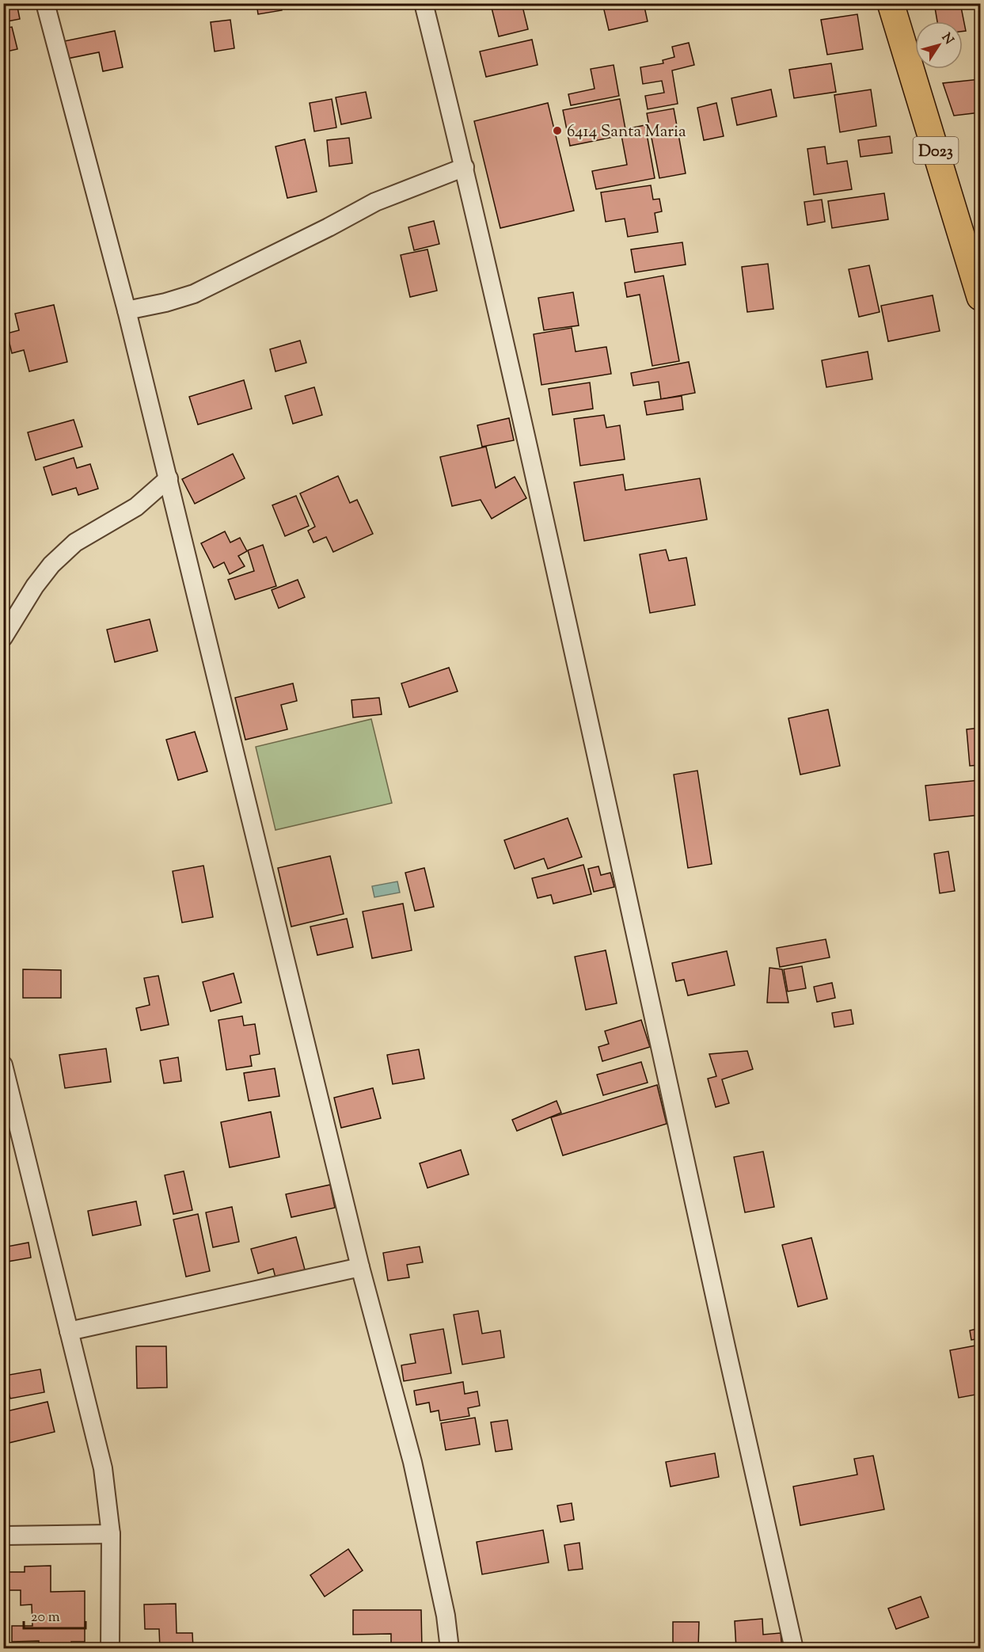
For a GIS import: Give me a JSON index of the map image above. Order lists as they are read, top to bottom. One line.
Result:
{"streets":{"main road":["D023"]},"places":["6414 Santa Maria"],"scale_bar":"20 m","north":"top right"}
